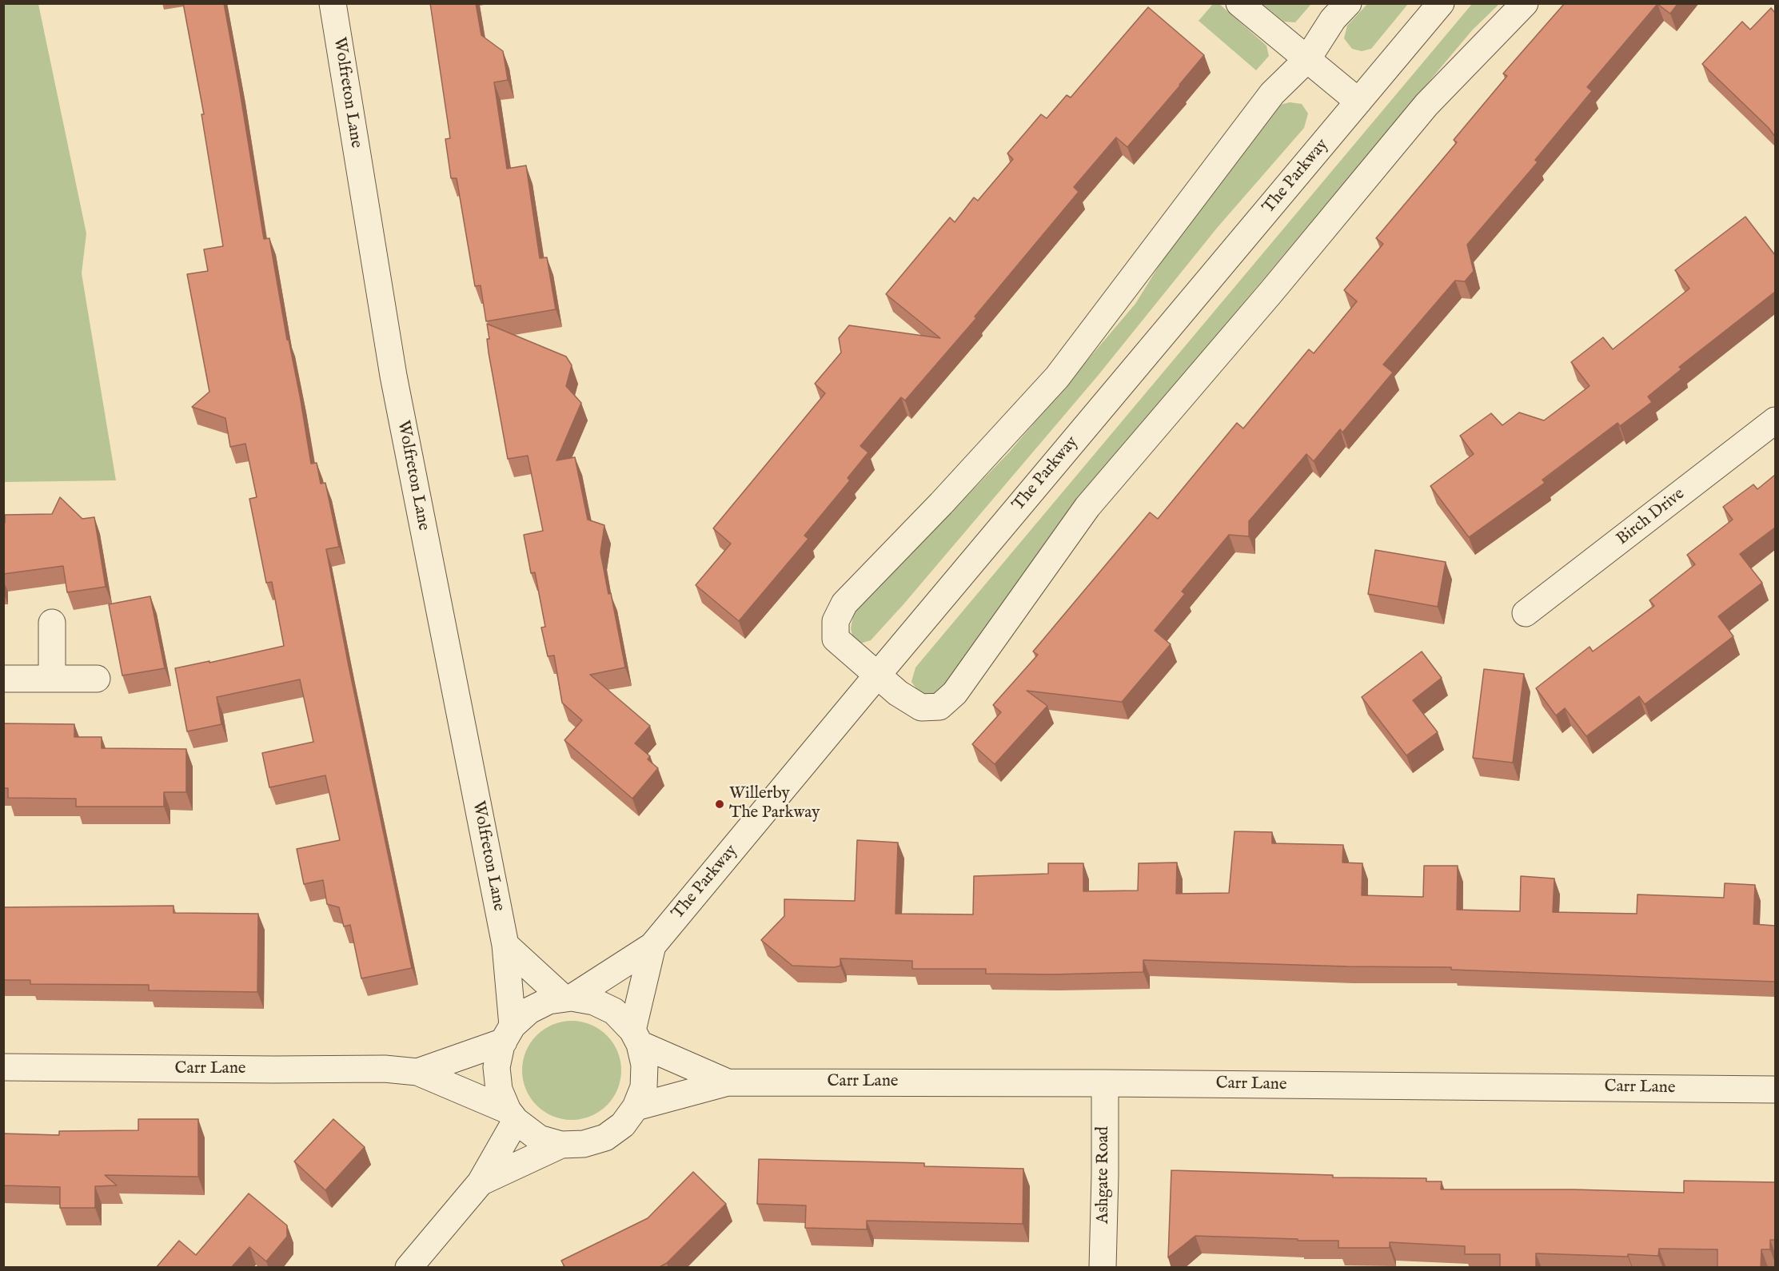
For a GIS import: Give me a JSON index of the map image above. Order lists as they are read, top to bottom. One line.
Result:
{"streets":{"street":["Wolfreton Lane","The Parkway","Birch Drive","Carr Lane","Ashgate Road"]},"crossings":[["Wolfreton Lane","The Parkway"],["Wolfreton Lane","Carr Lane"],["The Parkway","Carr Lane"],["Carr Lane","Ashgate Road"]],"places":["Willerby The Parkway"]}
